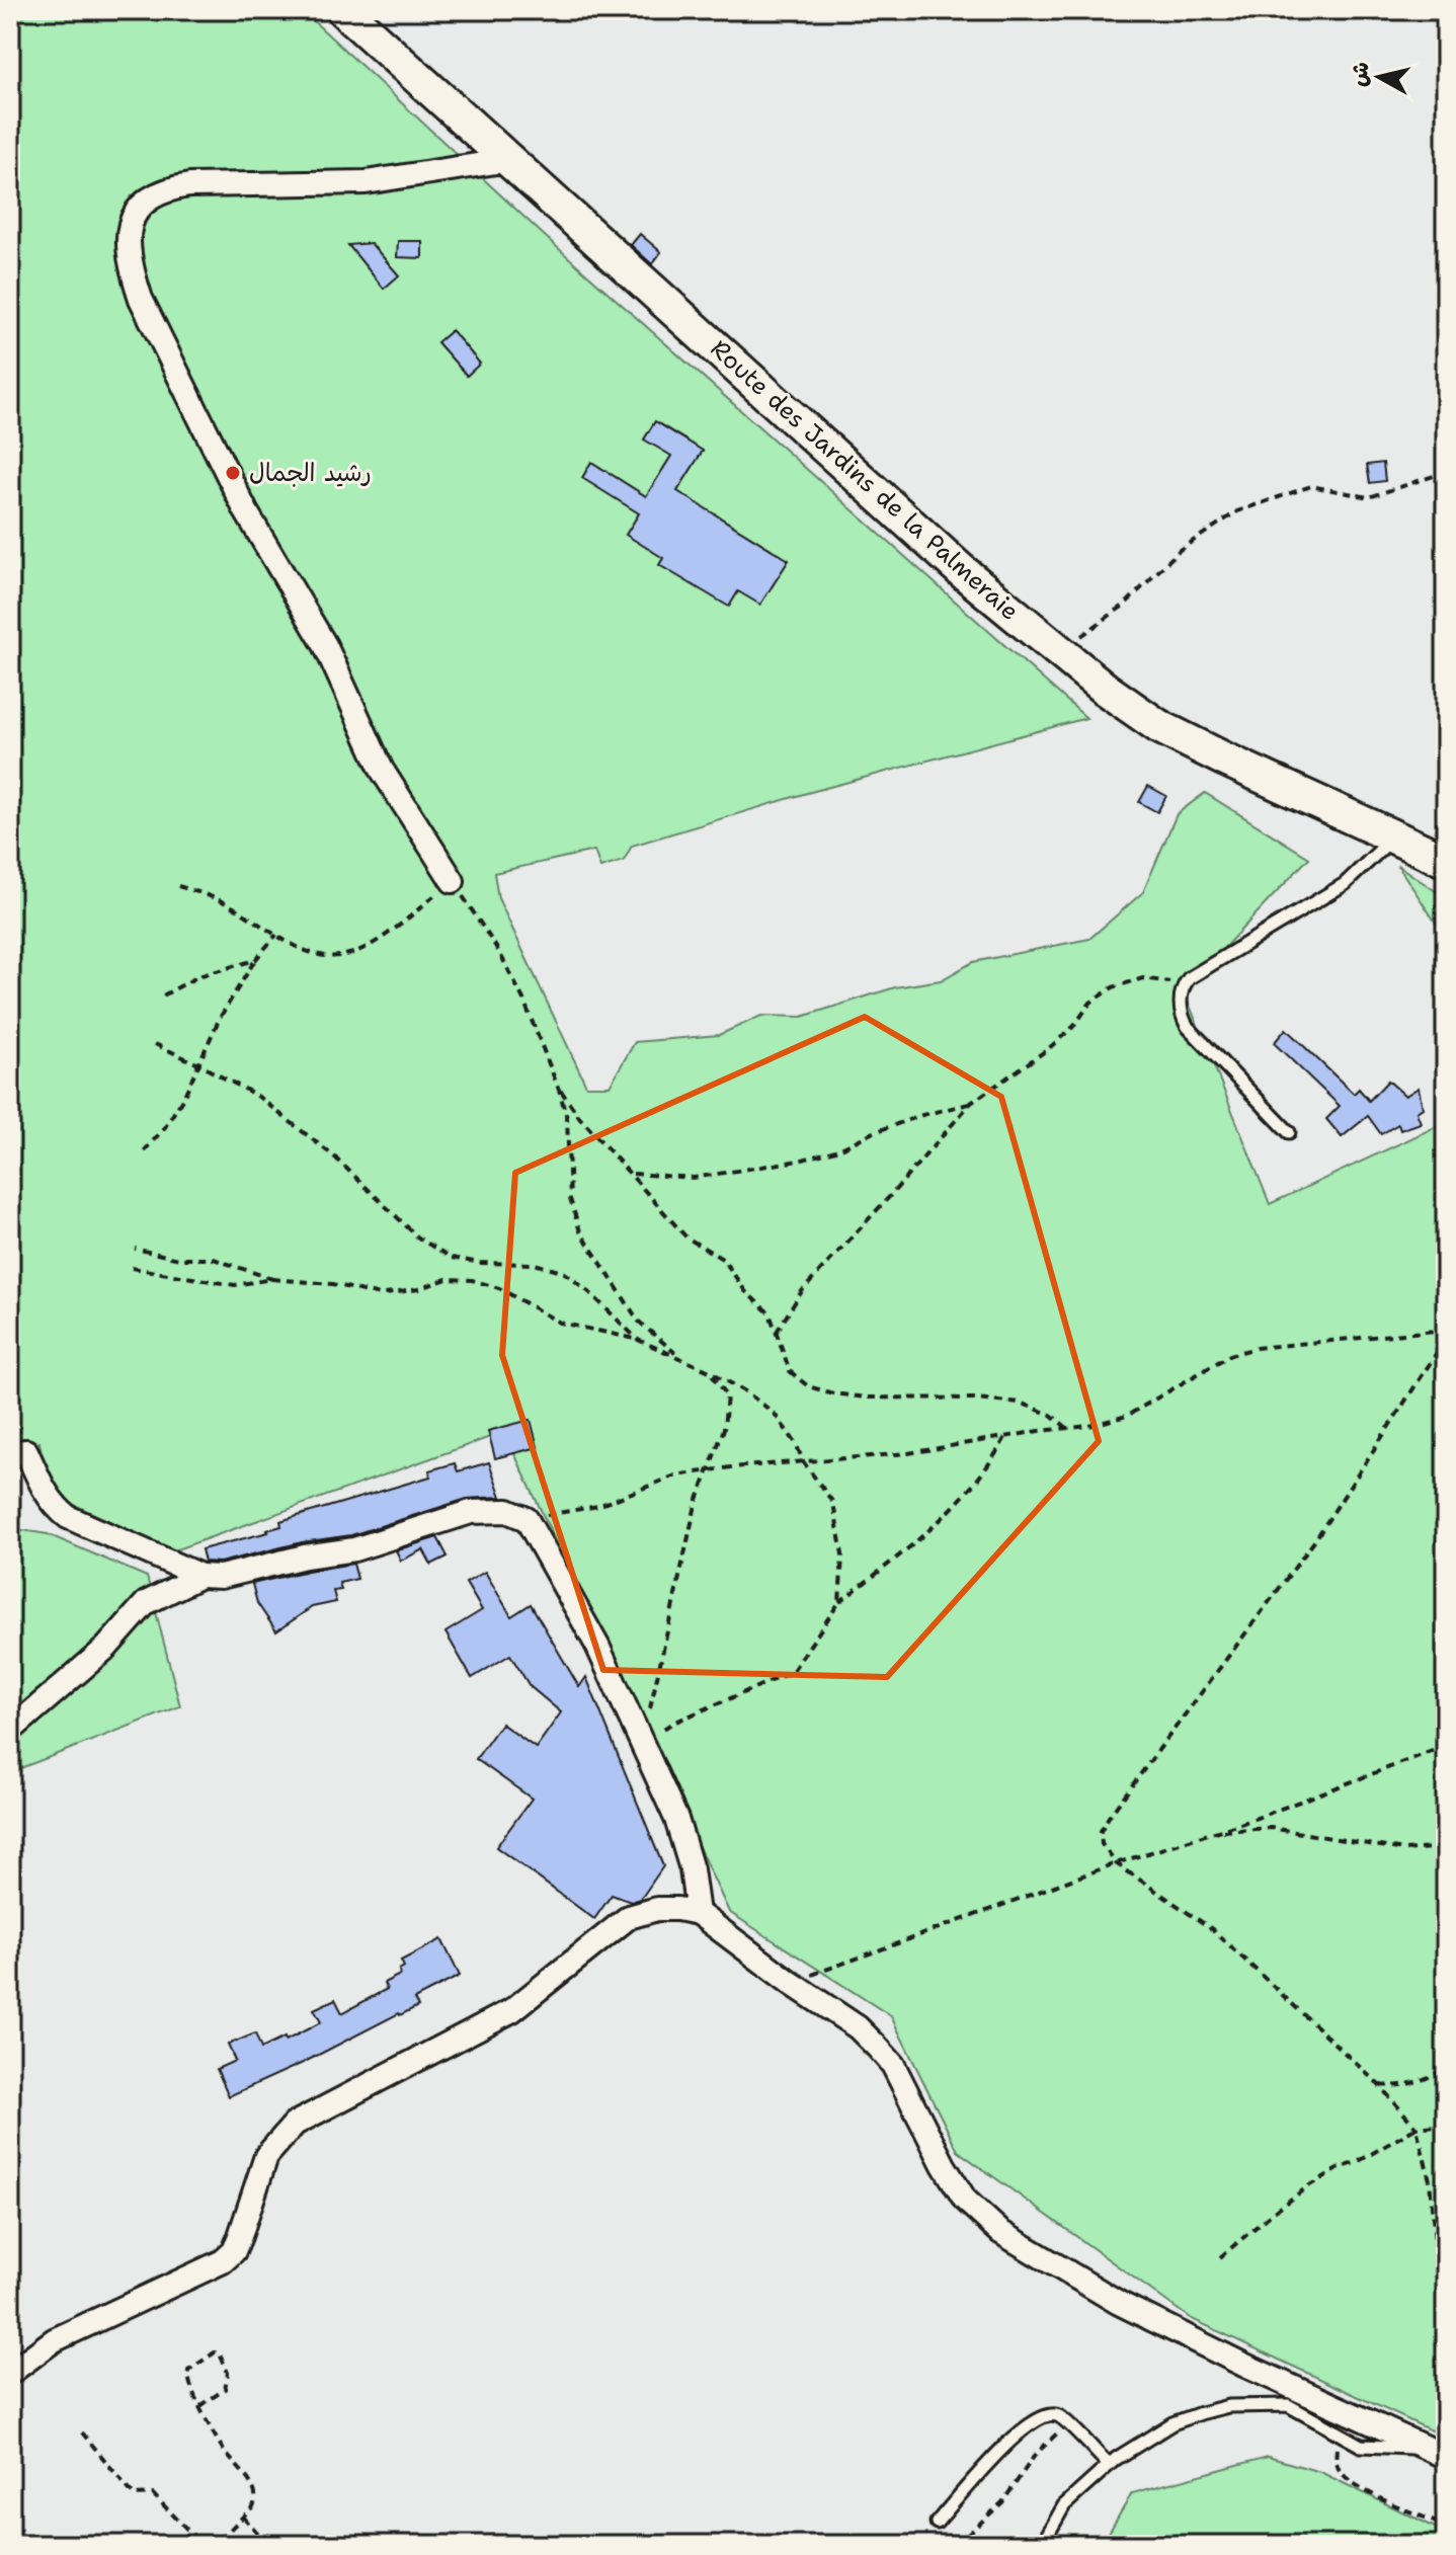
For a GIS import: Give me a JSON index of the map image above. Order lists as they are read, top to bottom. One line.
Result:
{"streets":{"street":["Route des Jardins de la Palmeraie"]},"places":["رشيد الجمال"],"north":"left"}
